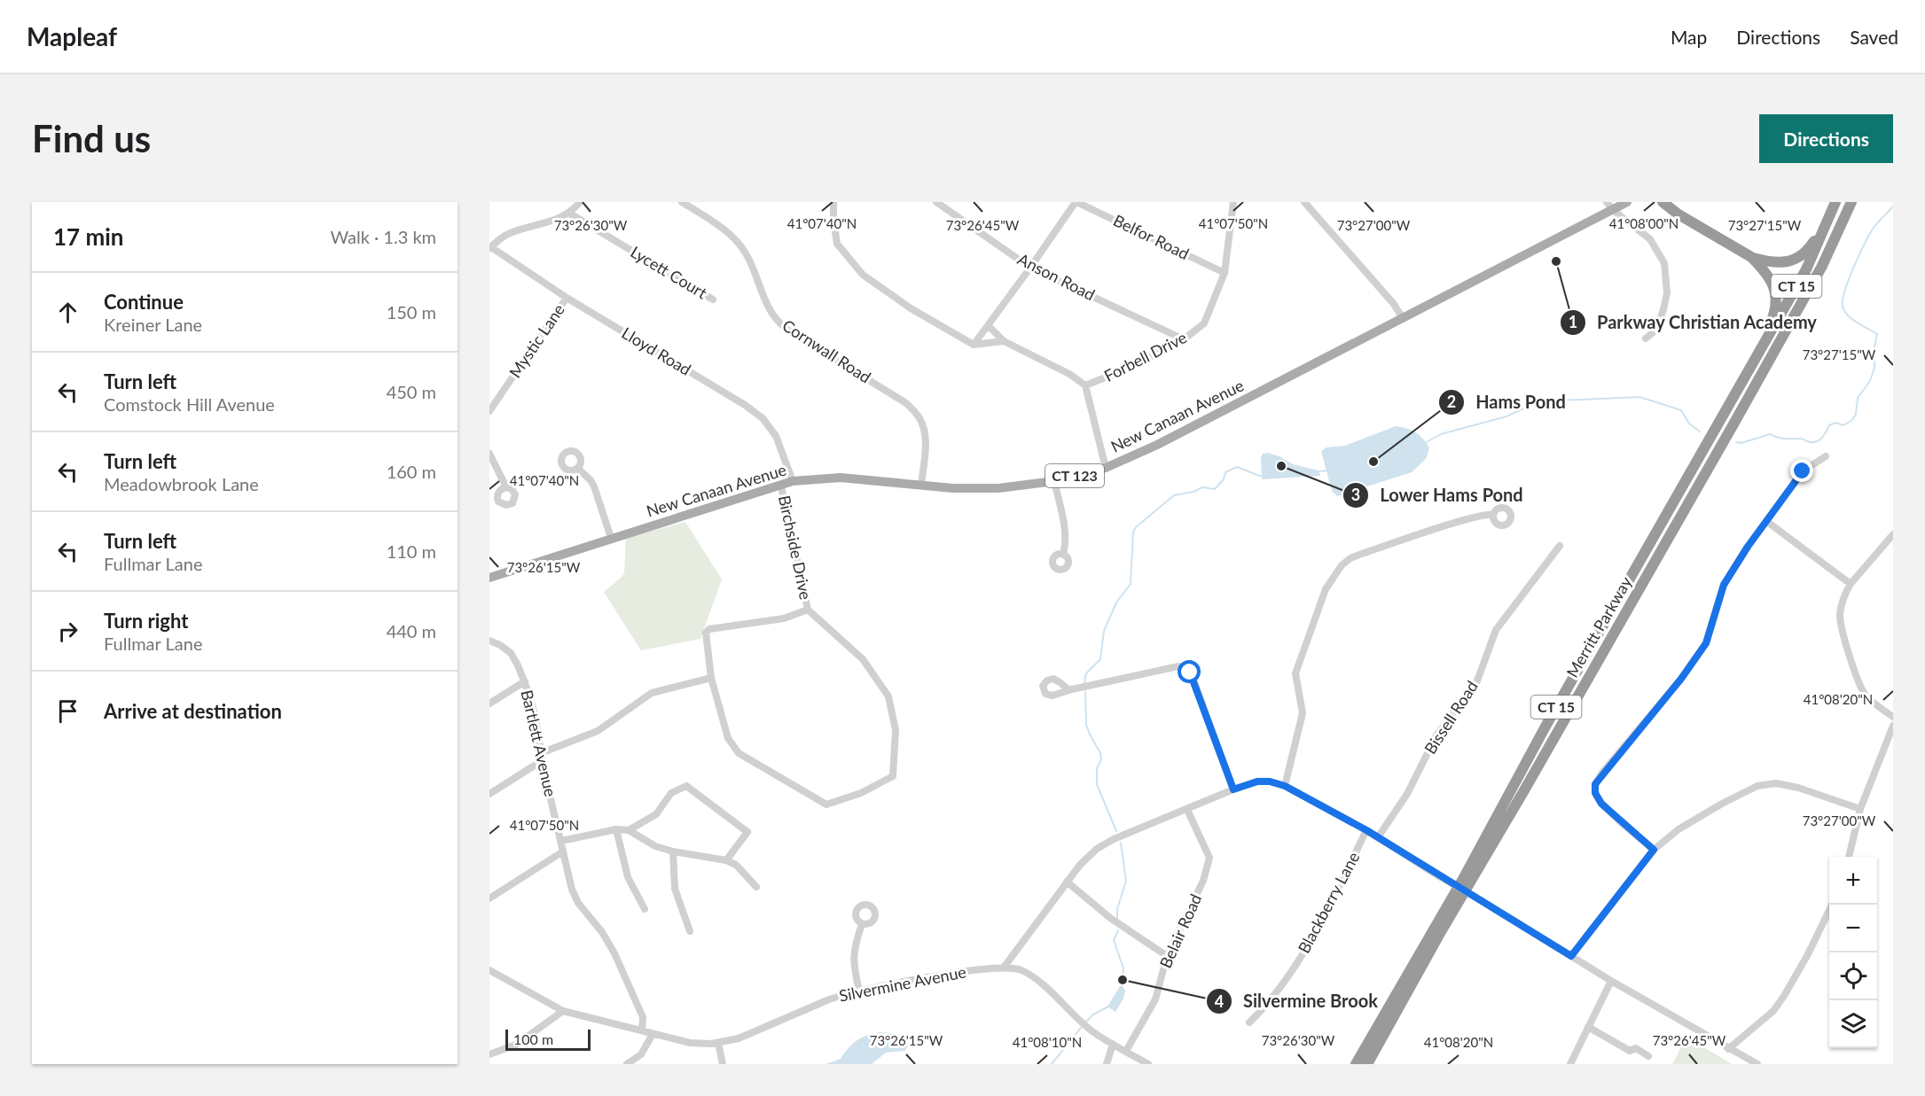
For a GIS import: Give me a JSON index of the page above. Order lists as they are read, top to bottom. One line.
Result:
{"streets":{"highway":["CT 15","Merritt Parkway"],"main road":["New Canaan Avenue","CT 123"],"street":["Belfor Road","Lycett Court","Anson Road","Mystic Lane","Lloyd Road","Cornwall Road","Forbell Drive","Birchside Drive","Bissell Road","Bartlett Avenue","Blackberry Lane","Belair Road","Silvermine Avenue"]},"crossings":[["Belfor Road","Forbell Drive"],["Anson Road","Forbell Drive"],["Mystic Lane","Lloyd Road"],["Lloyd Road","New Canaan Avenue"],["Cornwall Road","New Canaan Avenue"],["Forbell Drive","New Canaan Avenue"],["New Canaan Avenue","Birchside Drive"],["Bartlett Avenue","Silvermine Avenue"],["Belair Road","Silvermine Avenue"]],"places":["Parkway Christian Academy","Hams Pond","Lower Hams Pond","Silvermine Brook"],"scale_bar":"100 m","page":{"header":"Mapleaf","nav":["Map","Directions","Saved"],"buttons":"Directions","title":"Find us","heading":["17 min","Walk · 1.3 km"],"list":[["Continue","Kreiner Lane","150 m"],["Turn left","Comstock Hill Avenue","450 m"],["Turn left","Meadowbrook Lane","160 m"],["Turn left","Fullmar Lane","110 m"],["Turn right","Fullmar Lane","440 m"],"Arrive at destination"],"map_buttons":["+","−"],"scale":"100 m"},"coordinates":["41°07'40\"N","41°07'50\"N","41°08'00\"N","73°27'15\"W","73°26'30\"W","73°26'45\"W","73°27'00\"W","73°26'15\"W","41°08'20\"N","41°08'10\"N"]}
